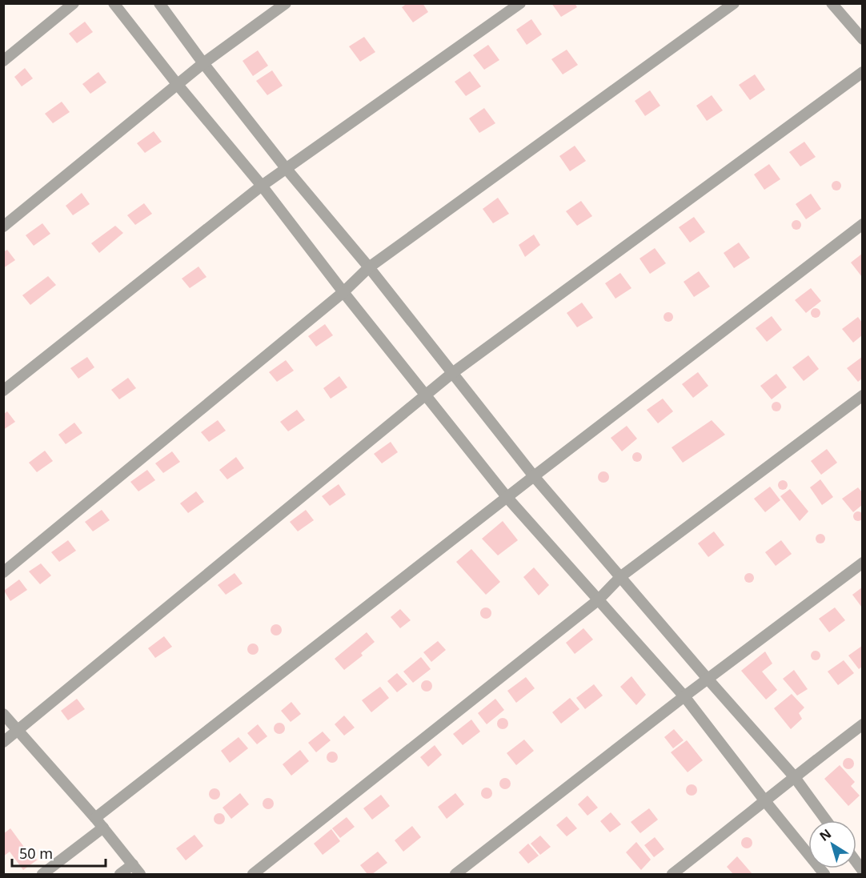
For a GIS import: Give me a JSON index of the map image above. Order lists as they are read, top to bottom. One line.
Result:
{"scale_bar":"50 m","north":"top left"}
